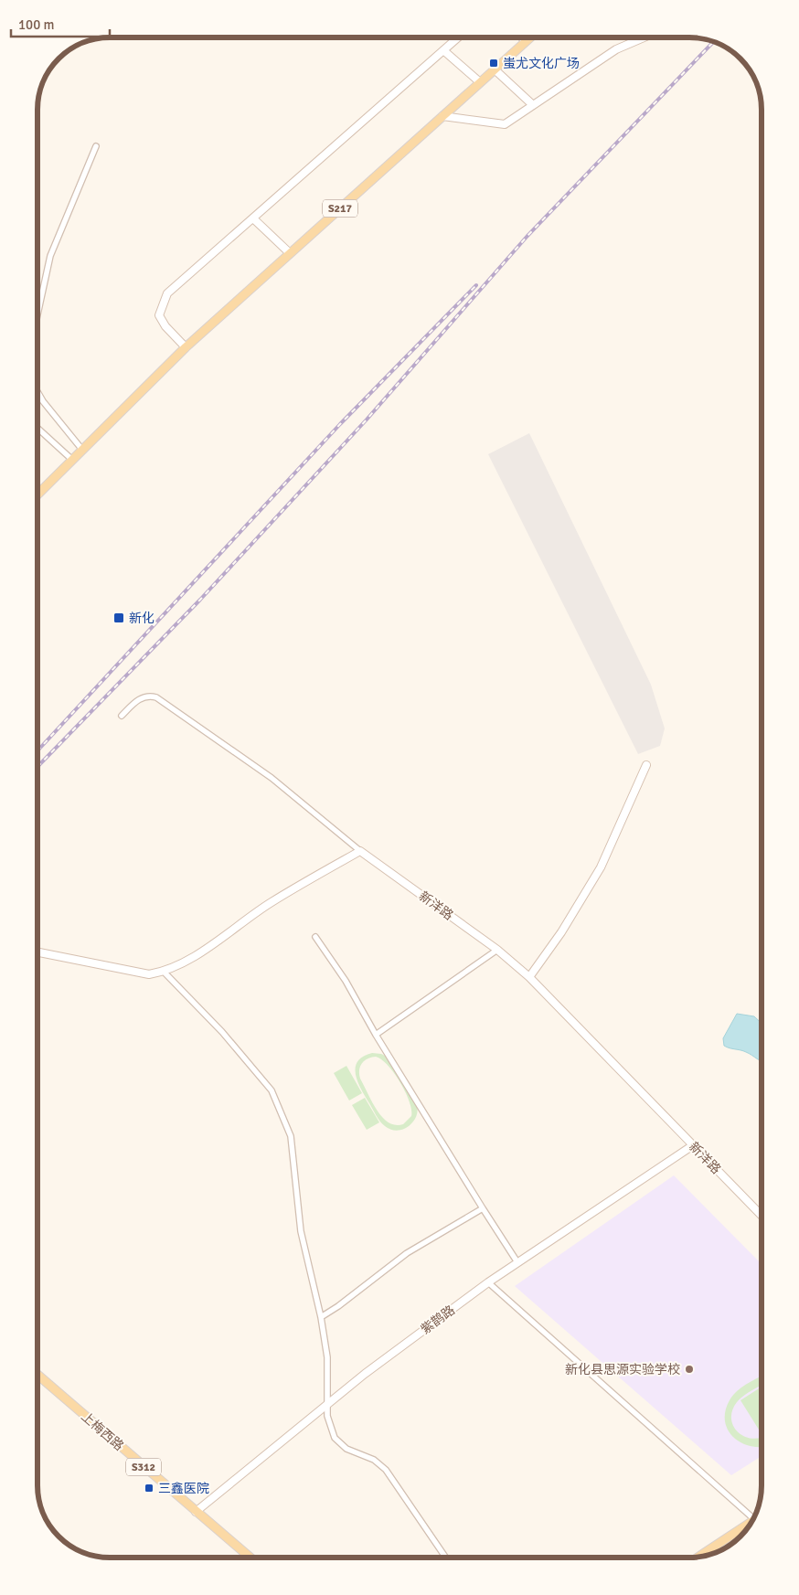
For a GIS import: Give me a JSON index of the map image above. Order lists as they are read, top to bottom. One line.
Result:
{"streets":{"main road":["S217","上梅西路","S312"],"street":["新洋路","紫鹊路"]},"crossings":[["新洋路","紫鹊路"],["紫鹊路","上梅西路"]],"places":{"transit":["蚩尤文化广场","新化","三鑫医院"],"other":["新化县思源实验学校"]},"scale_bar":"100 m"}
